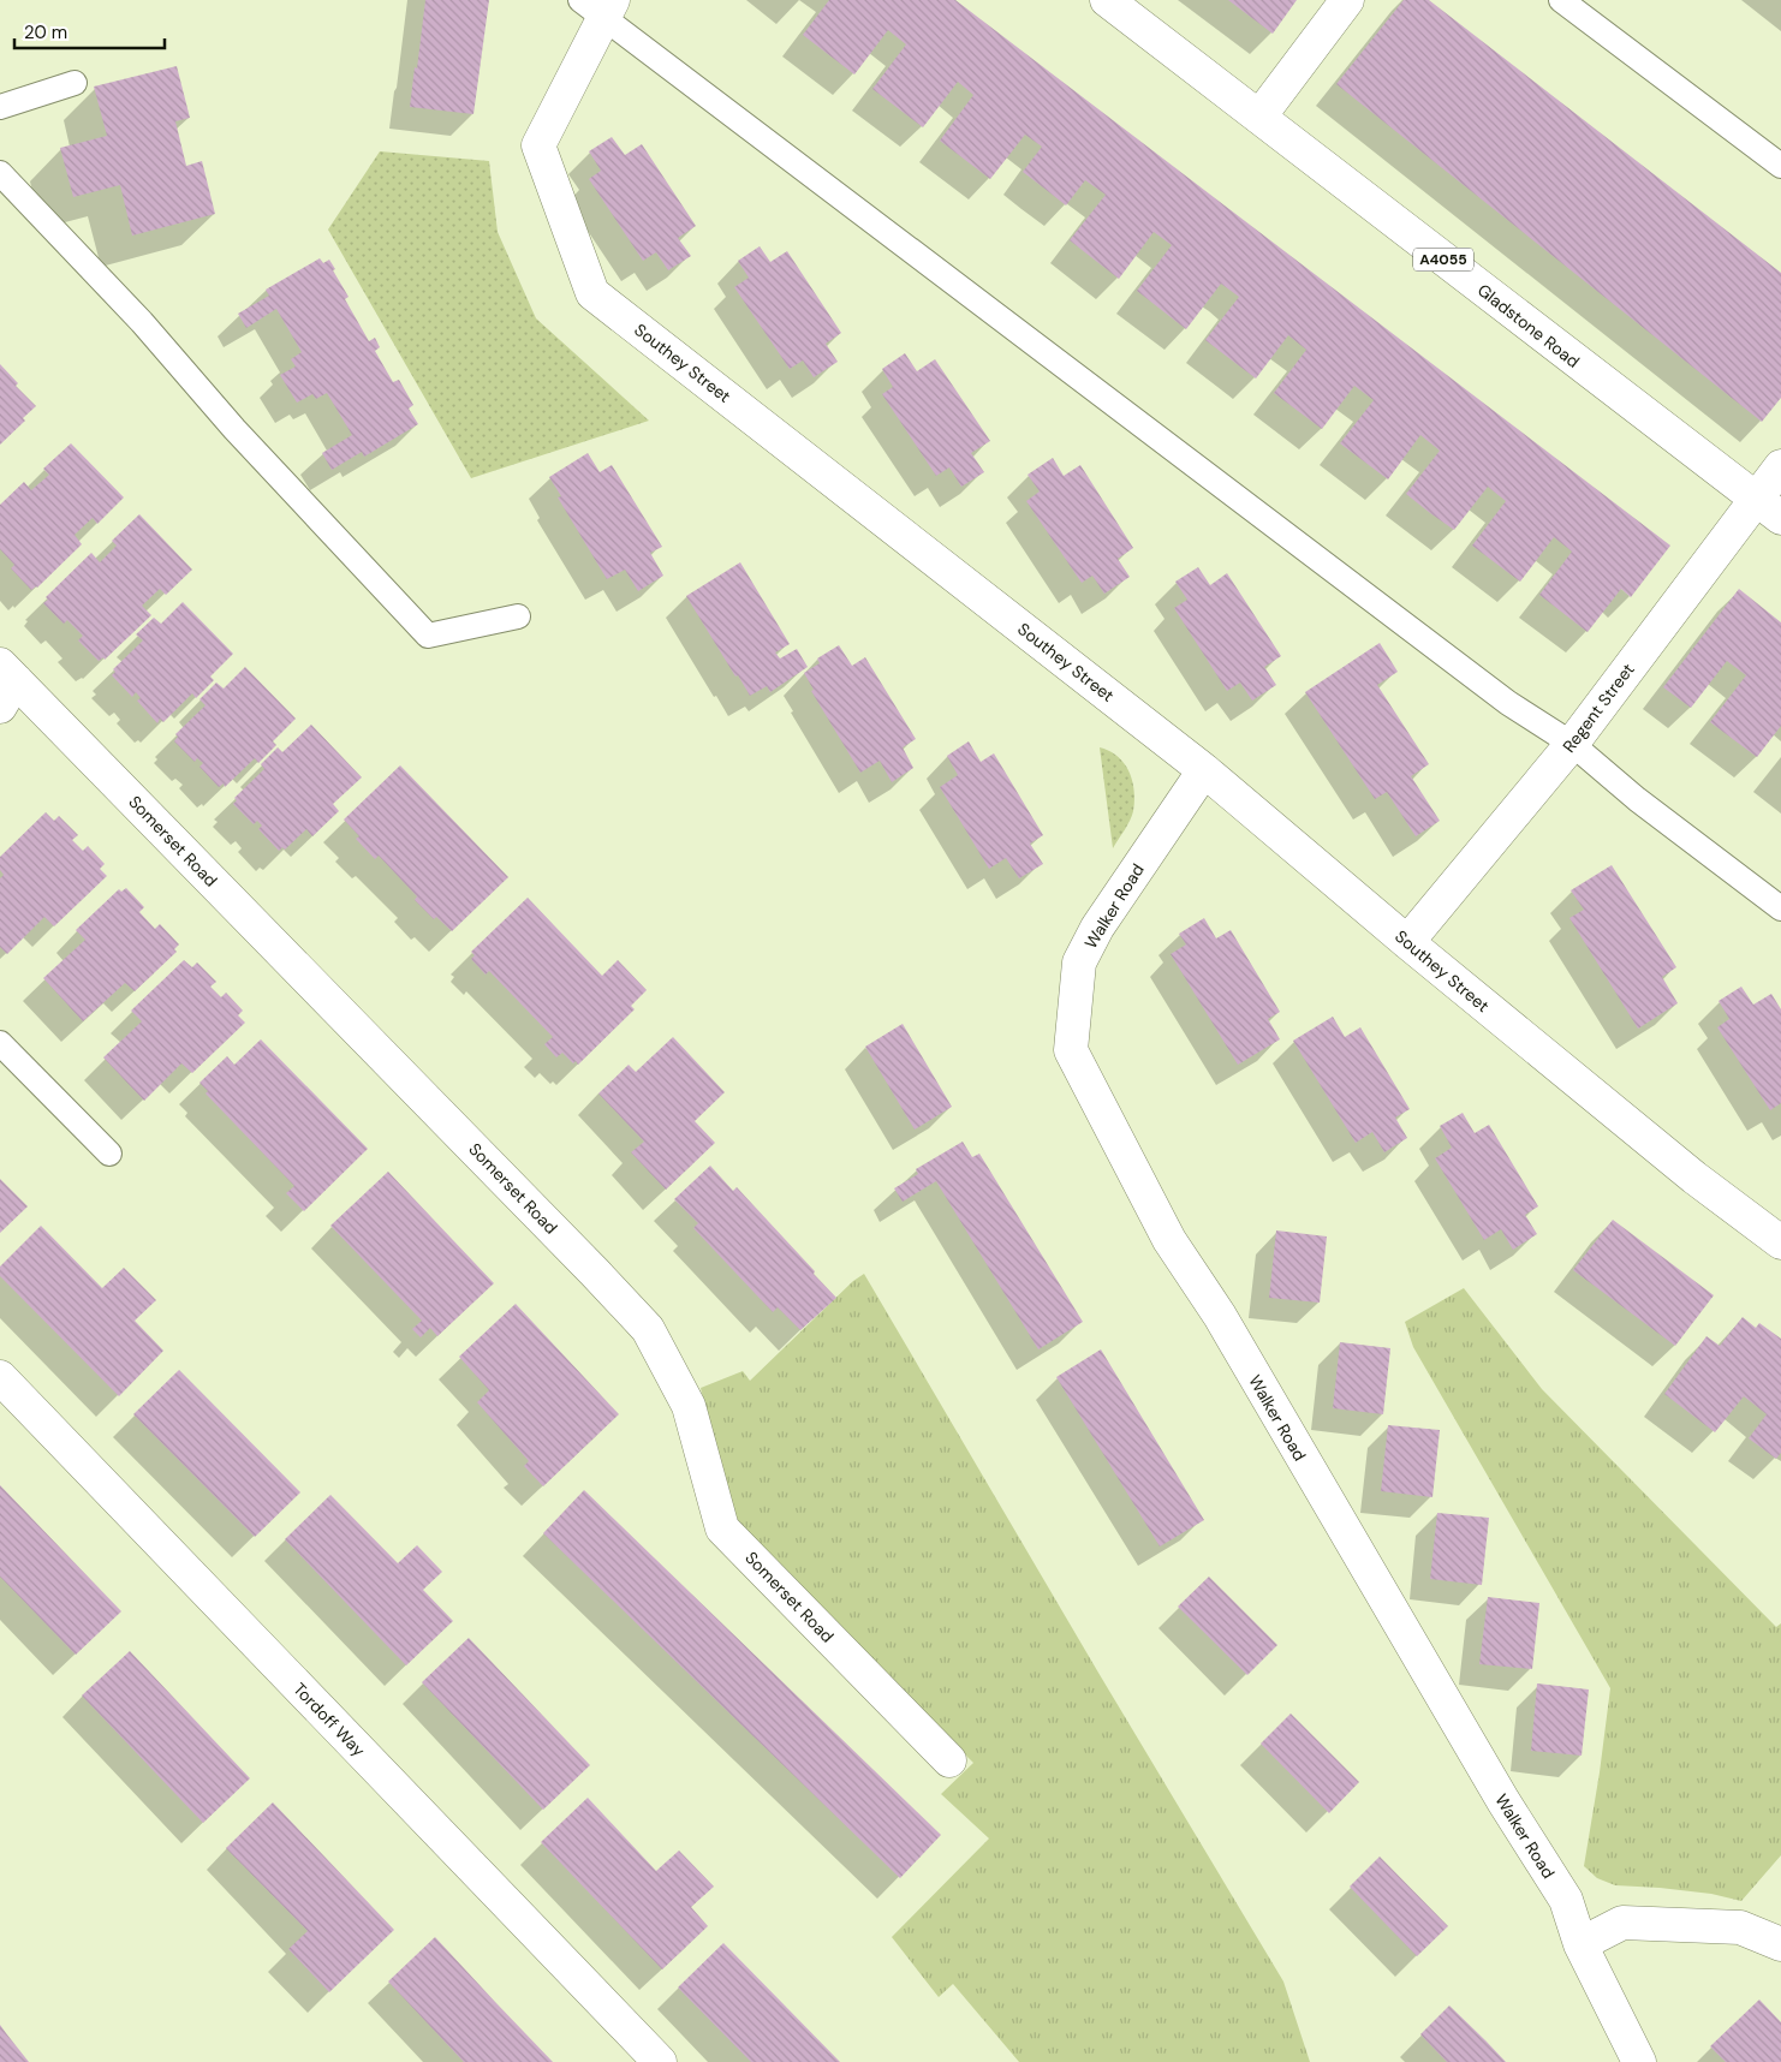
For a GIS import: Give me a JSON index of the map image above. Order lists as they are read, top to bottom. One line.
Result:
{"streets":{"street":["A4055","Gladstone Road","Southey Street","Regent Street","Somerset Road","Walker Road","Tordoff Way"]},"crossings":[["Gladstone Road","Regent Street"],["Southey Street","Regent Street"],["Southey Street","Walker Road"]],"scale_bar":"20 m"}
